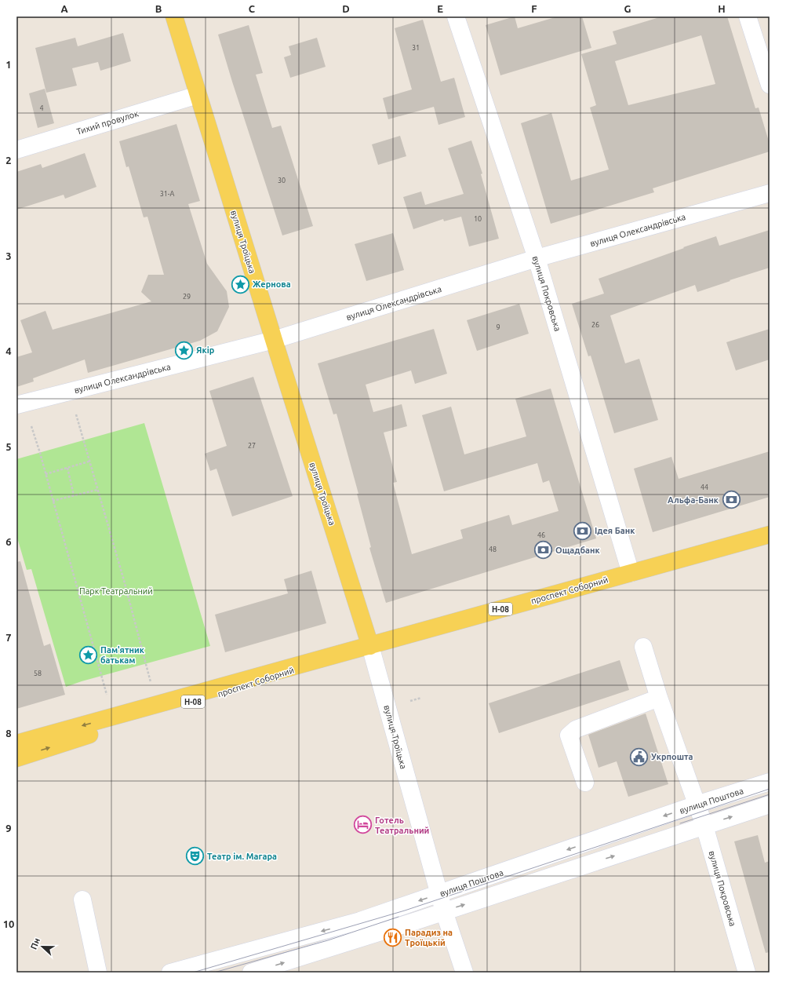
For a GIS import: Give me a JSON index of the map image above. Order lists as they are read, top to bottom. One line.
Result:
{"streets":{"main road":["вулиця Троїцька","проспект Соборний","Н-08"],"street":["Тихий провулок","вулиця Олександрівська","вулиця Покровська","вулиця Поштова"]},"crossings":[["Тихий провулок","вулиця Троїцька"],["вулиця Олександрівська","вулиця Троїцька"],["вулиця Олександрівська","вулиця Покровська"],["вулиця Троїцька","проспект Соборний"],["вулиця Троїцька","вулиця Поштова"],["вулиця Покровська","проспект Соборний"],["вулиця Покровська","вулиця Поштова"]],"parks":["Парк Театральний"],"places":{"place":["Жернова","Якір","Пам'ятник батькам"],"bank":["Альфа-Банк","Ідея Банк","Ощадбанк"],"public building":["Укрпошта"],"hotel":["Готель Театральний"],"theatre":["Театр ім. Магара"],"restaurant":["Парадиз на Троїцькій"]},"house_numbers":["31","4","30","31-А","10","29","26","9","27","44","46","48","58"],"north":"left","grid":{"columns":["A","B","C","D","E","F","G","H"],"rows":["1","2","3","4","5","6","7","8","9","10"]}}
